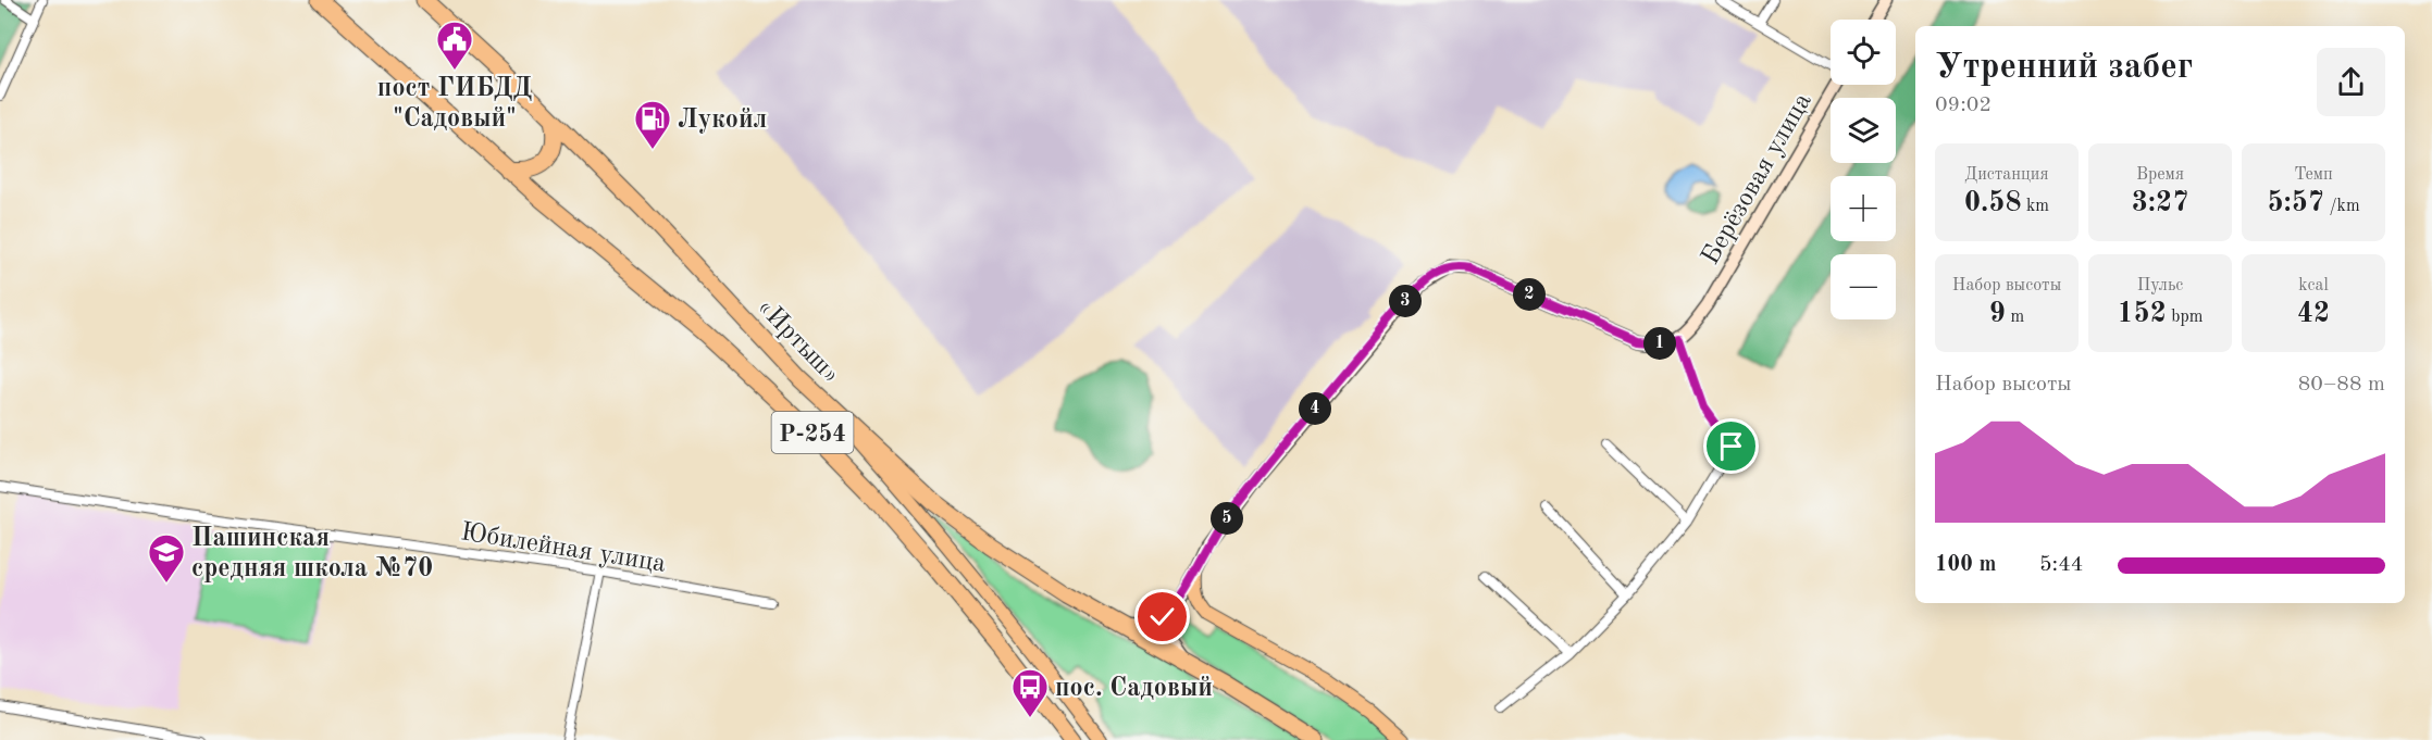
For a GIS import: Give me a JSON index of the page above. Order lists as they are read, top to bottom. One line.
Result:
{"streets":{"highway":["«Иртыш»","Р-254"],"main road":["Берёзовая улица"],"street":["Юбилейная улица"]},"places":{"public building":["пост ГИБДД \"Садовый\""],"fuel station":["Лукойл"],"school or university":["Пашинская средняя школа №70"],"bus stop":["пос. Садовый"]},"page":{"map_buttons":["+","−"],"heading":["Утренний забег","09:02"],"stats":[["Дистанция","0.58 km"],["Время","3:27"],["Темп","5:57 /km"],["Набор высоты","9 m"],["Пульс","152 bpm"],["kcal","42"]],"pins":["2","3","1","4","5"],"chart":["Набор высоты","80–88 m"],"list":[{"name":"100 m","note":"5:44"}]}}
